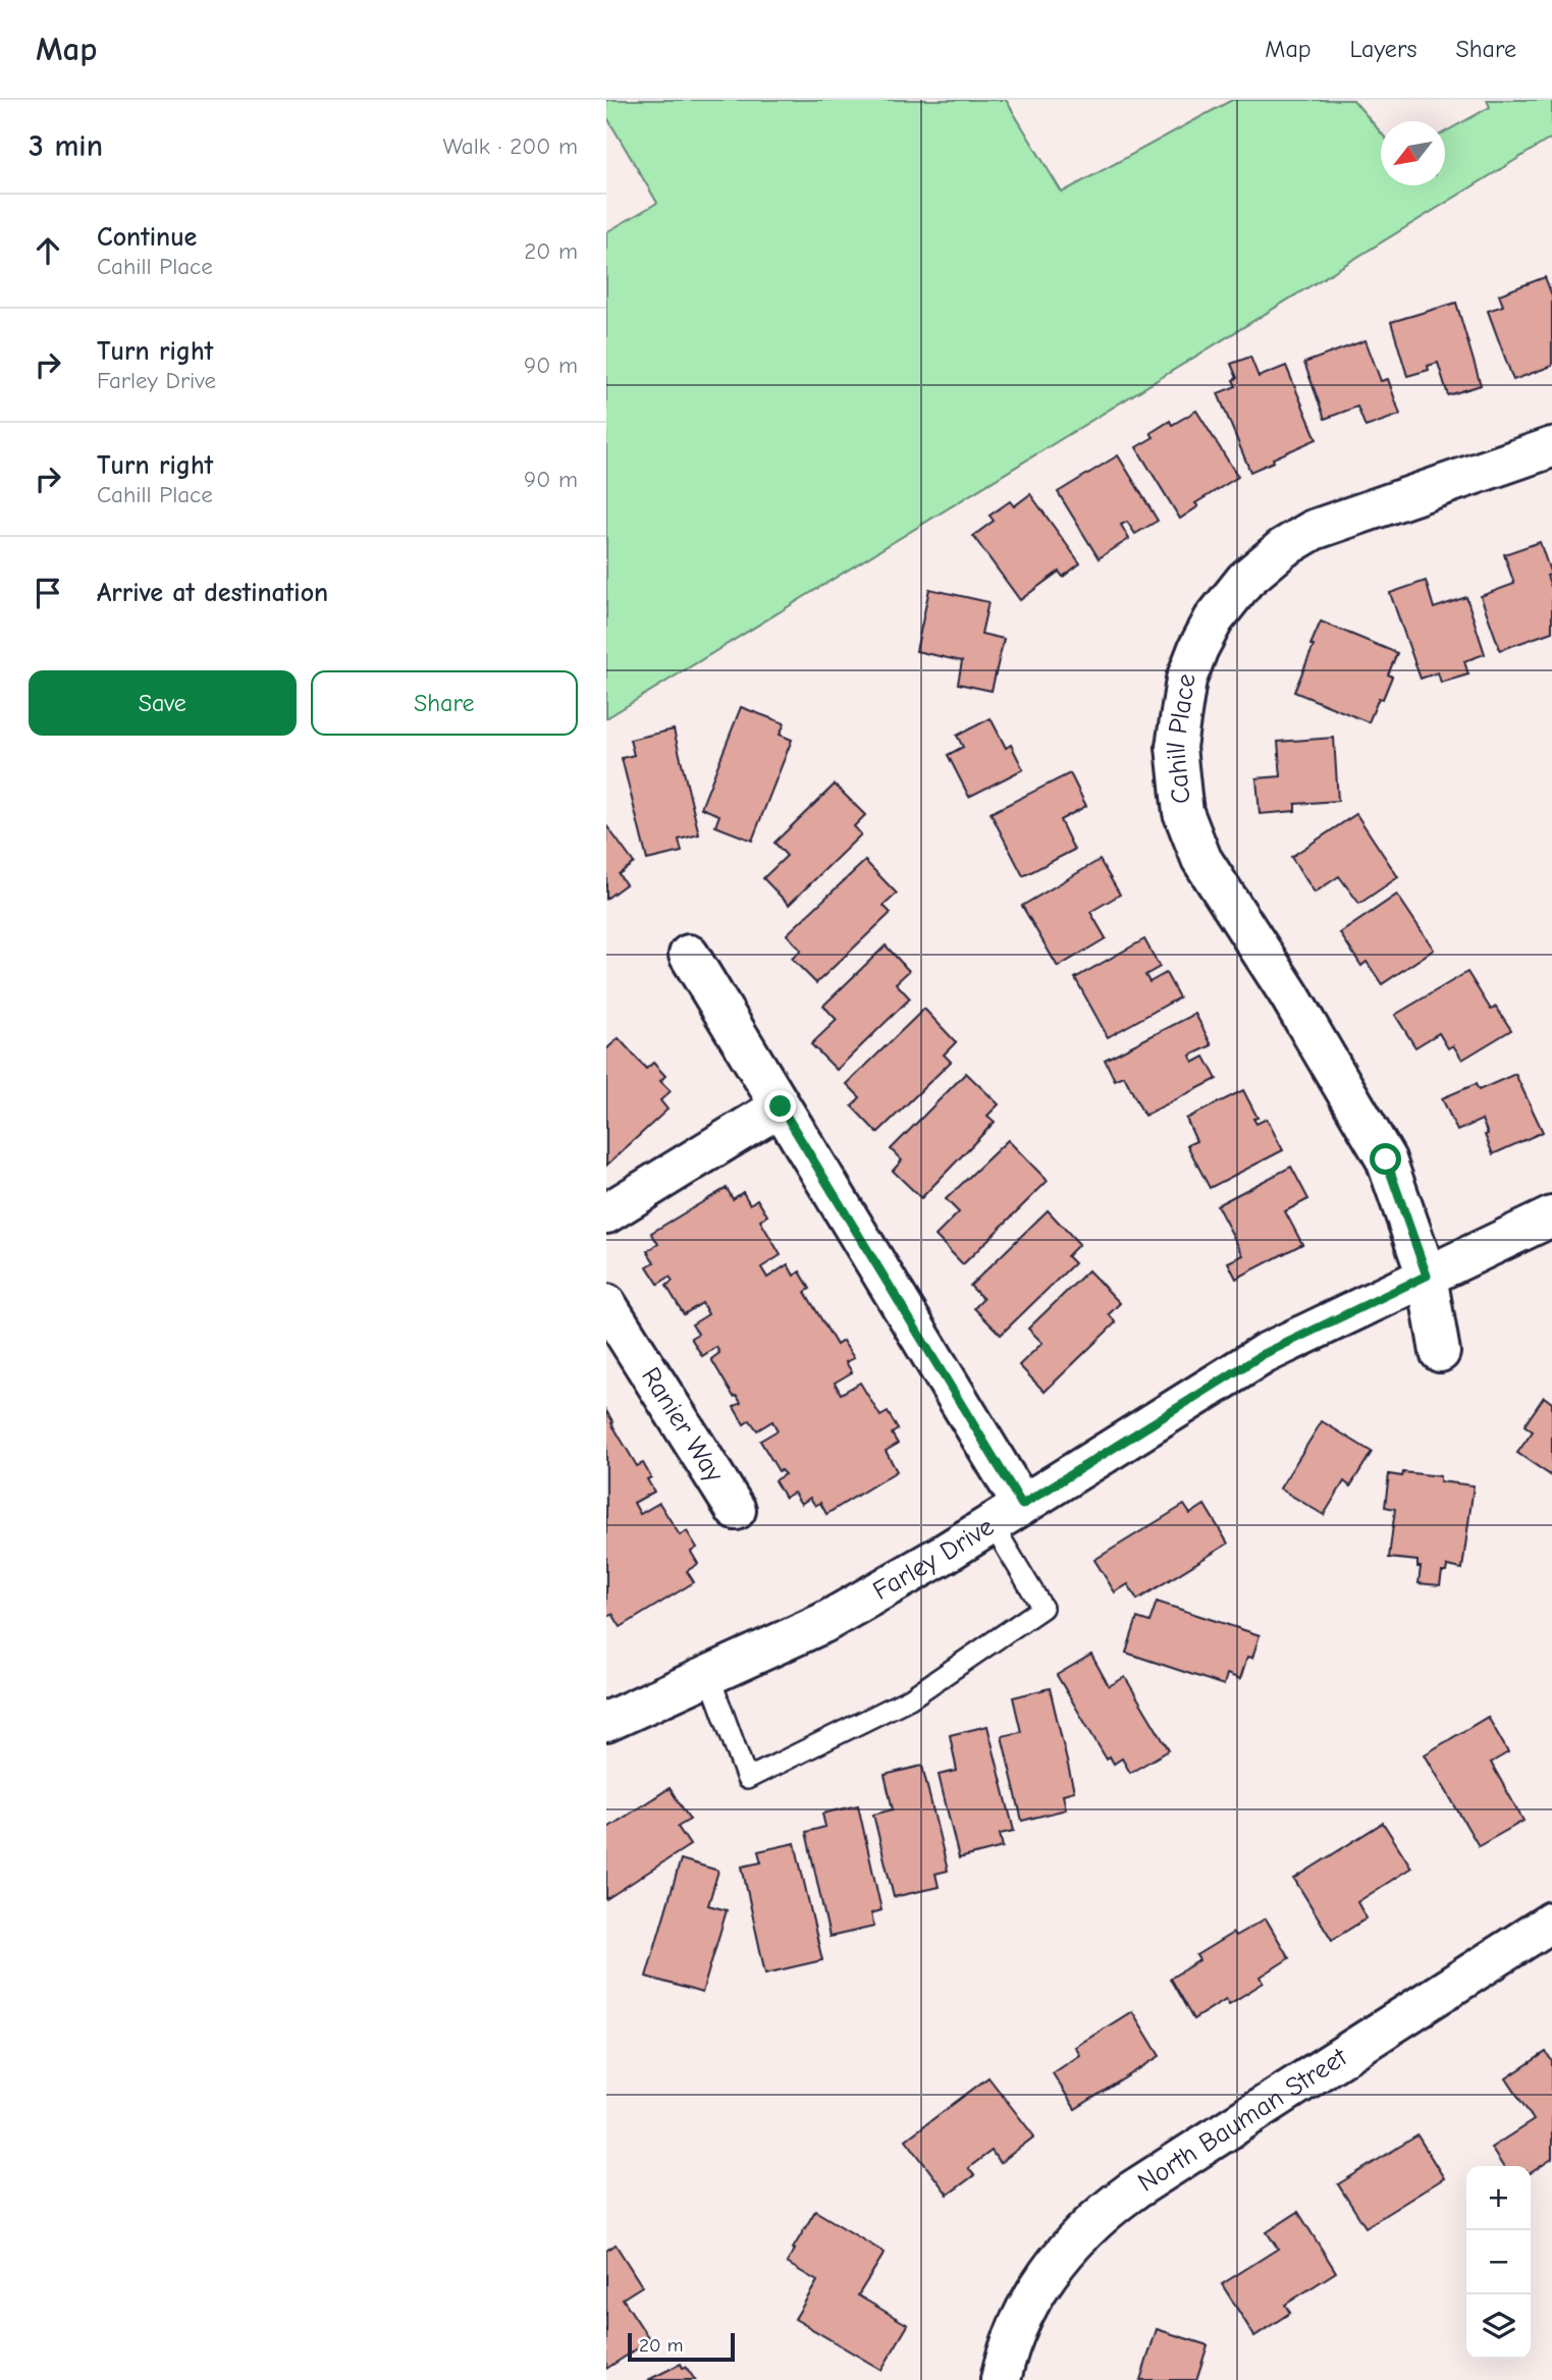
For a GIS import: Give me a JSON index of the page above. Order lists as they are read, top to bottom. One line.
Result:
{"streets":{"street":["Cahill Place","Ranier Way","Farley Drive","North Bauman Street"]},"crossings":[["Cahill Place","Farley Drive"]],"scale_bar":"20 m","north":"bottom left","page":{"header":"Map","nav":["Map","Layers","Share"],"heading":["3 min","Walk · 200 m"],"list":[["Continue","Cahill Place","20 m"],["Turn right","Farley Drive","90 m"],["Turn right","Cahill Place","90 m"],"Arrive at destination"],"buttons":["Save","Share"],"map_buttons":["+","−"],"scale":"20 m"}}
